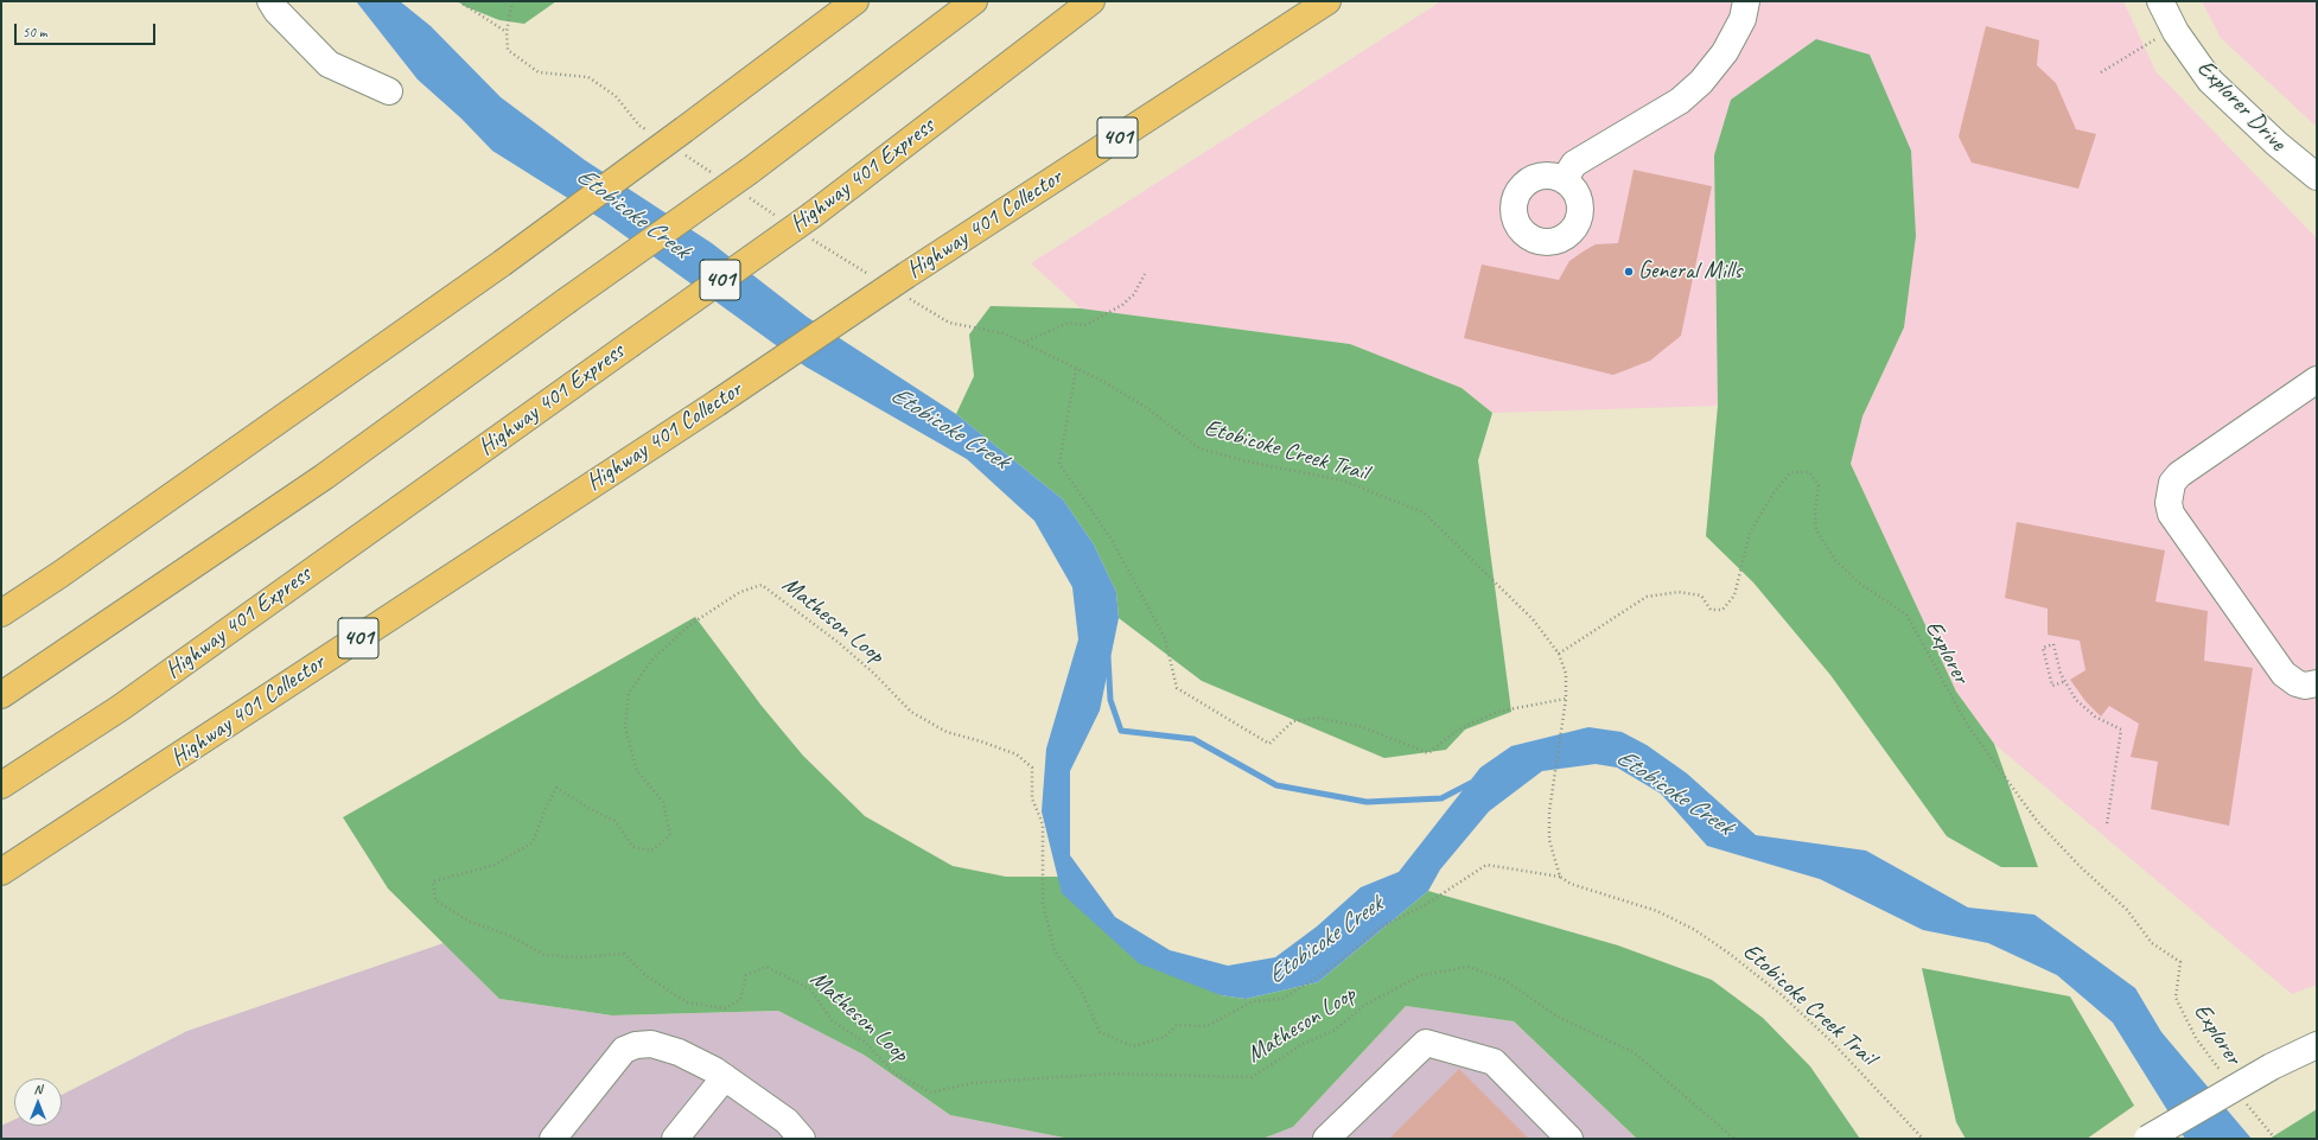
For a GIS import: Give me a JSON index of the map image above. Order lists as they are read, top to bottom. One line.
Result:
{"streets":{"highway":["401","Highway 401 Express","Highway 401 Collector"],"street":["Explorer Drive"],"path":["Etobicoke Creek Trail","Matheson Loop","Explorer"]},"crossings":[["Highway 401 Collector","Etobicoke Creek Trail"],["Etobicoke Creek Trail","Matheson Loop"],["Etobicoke Creek Trail","Explorer"]],"water":["Etobicoke Creek"],"places":["General Mills"],"scale_bar":"50 m","north":"top"}
